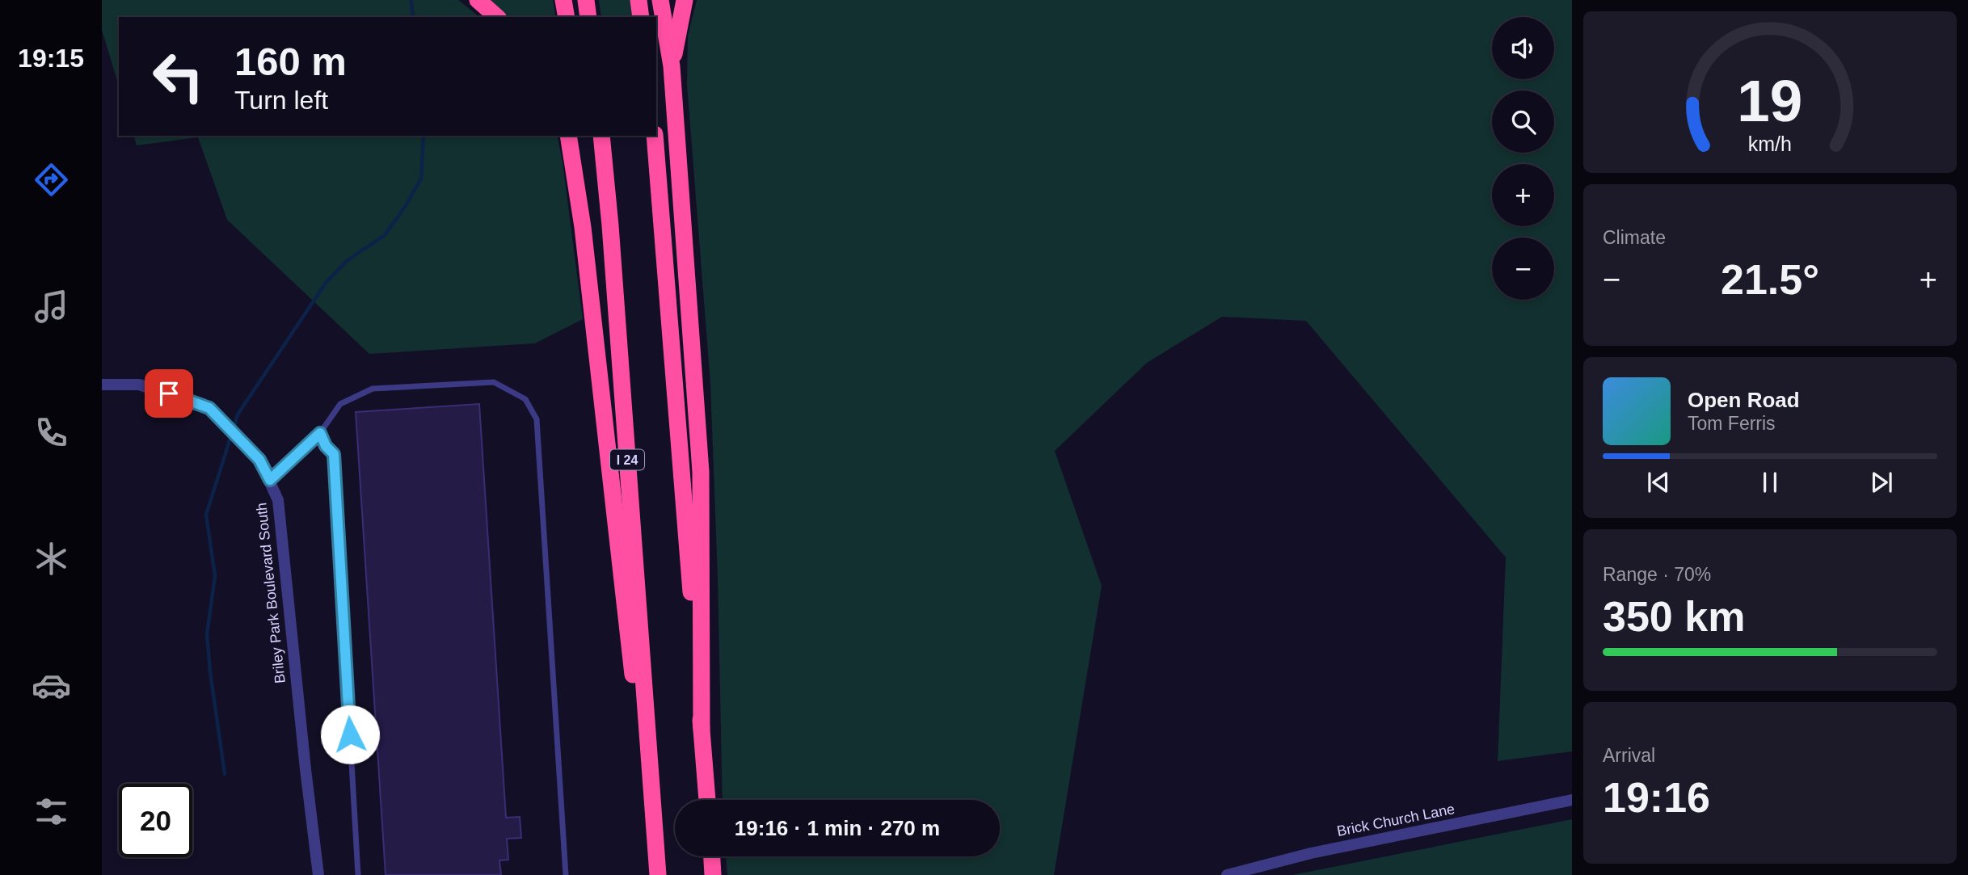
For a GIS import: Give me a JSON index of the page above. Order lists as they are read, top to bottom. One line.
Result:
{"streets":{"highway":["I 24"],"street":["Briley Park Boulevard South","Brick Church Lane"]},"page":{"tabs":"19:15","map_buttons":["+","−"],"turn":["160 m","Turn left"],"tile":["Climate",["Range · 70%","350 km"],["Arrival","19:16"]],"heat":["−","21.5°","+"],"song":["Open Road","Tom Ferris"],"limit":"20","trip":"19:16 · 1 min · 270 m","gauge":["19","km/h"]}}
